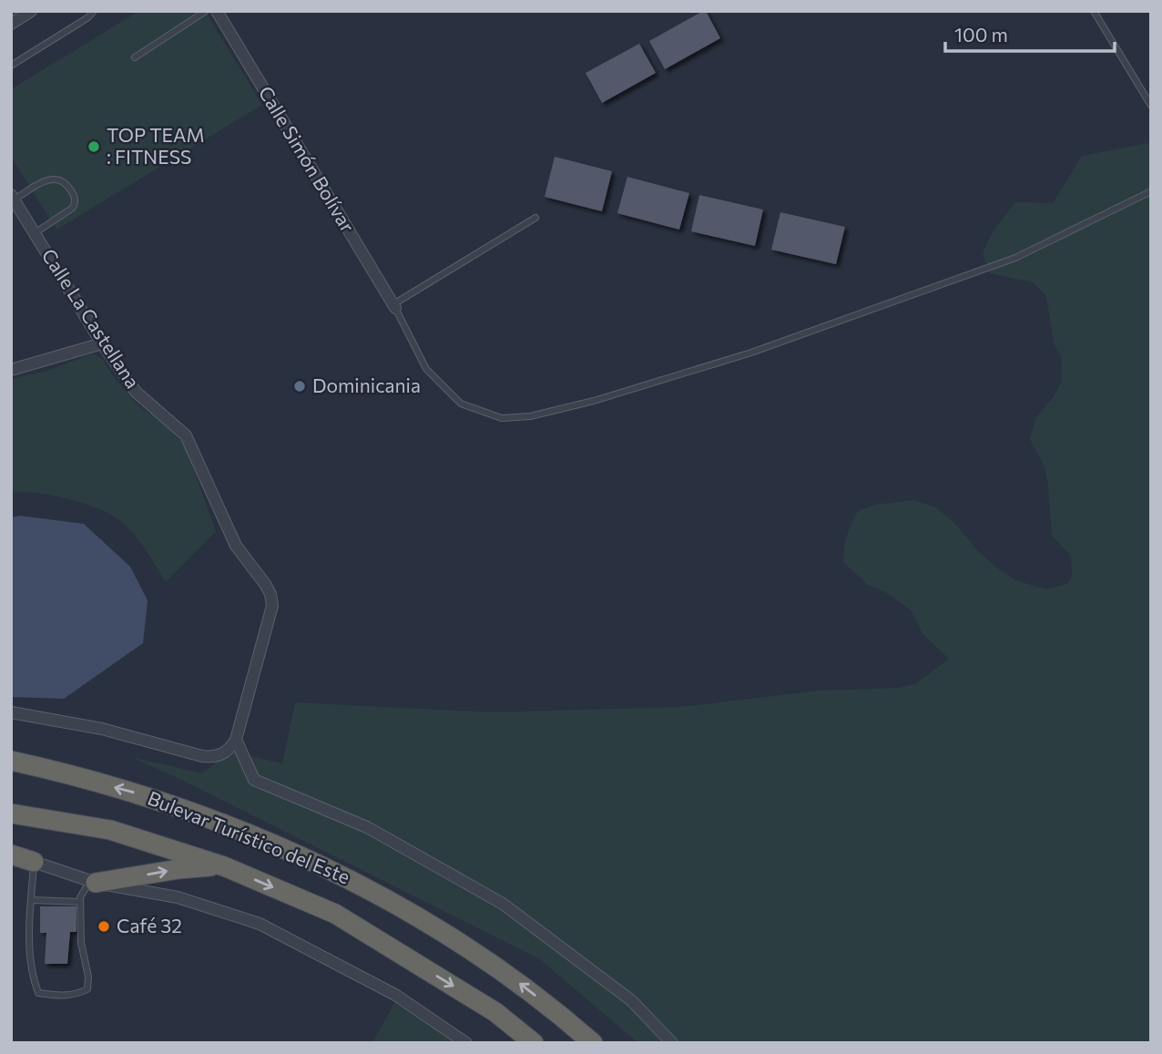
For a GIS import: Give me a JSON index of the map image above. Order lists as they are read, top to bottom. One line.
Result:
{"streets":{"highway":["Bulevar Turístico del Este"],"street":["Calle Simón Bolívar","Calle La Castellana"]},"places":["TOP TEAM : FITNESS","Dominicania","Café 32"],"scale_bar":"100 m"}
